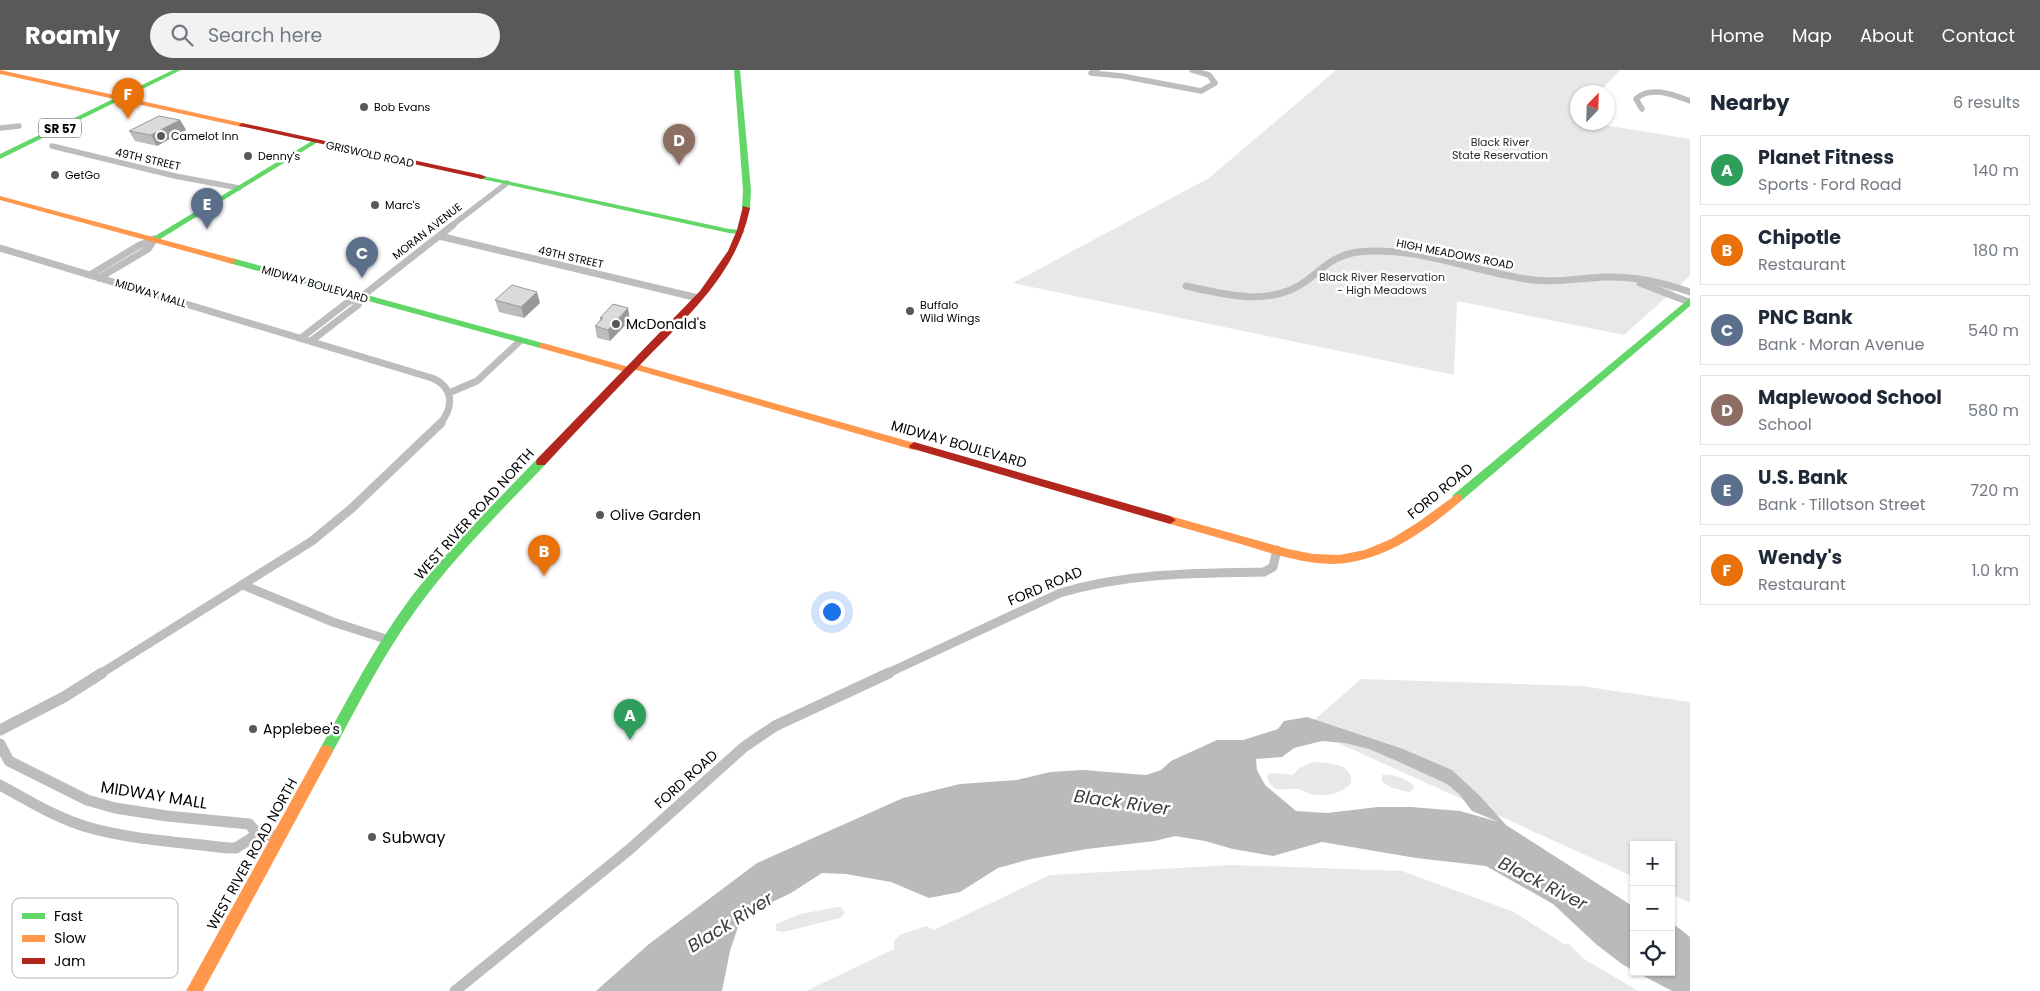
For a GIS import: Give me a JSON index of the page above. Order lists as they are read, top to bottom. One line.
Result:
{"streets":{"main road":["SR 57","GRISWOLD ROAD","MIDWAY BOULEVARD","FORD ROAD","WEST RIVER ROAD NORTH"],"street":["49TH STREET","MORAN AVENUE","HIGH MEADOWS ROAD","MIDWAY MALL"]},"crossings":[["SR 57","GRISWOLD ROAD"],["GRISWOLD ROAD","MORAN AVENUE"],["GRISWOLD ROAD","WEST RIVER ROAD NORTH"],["49TH STREET","MORAN AVENUE"],["49TH STREET","WEST RIVER ROAD NORTH"],["MORAN AVENUE","MIDWAY BOULEVARD"],["MORAN AVENUE","MIDWAY MALL"],["HIGH MEADOWS ROAD","FORD ROAD"],["MIDWAY BOULEVARD","FORD ROAD"],["MIDWAY BOULEVARD","WEST RIVER ROAD NORTH"],["MIDWAY MALL","WEST RIVER ROAD NORTH"]],"water":["Black River"],"parks":["Black River State Reservation","Black River Reservation - High Meadows"],"places":["Bob Evans","Camelot Inn","Denny's","GetGo","Marc's","Buffalo Wild Wings","McDonald's","Olive Garden","Applebee's","Subway"],"legend":["Fast","Slow","Jam"],"north":"top right","page":{"header":"Roamly","search":"Search here","nav":["Home","Map","About","Contact"],"heading":["Nearby","6 results"],"pins":["F","D","E","C","B","A"],"list":[{"mark":"A","name":"Planet Fitness","note":"Sports · Ford Road","value":"140 m"},{"mark":"B","name":"Chipotle","note":"Restaurant","value":"180 m"},{"mark":"C","name":"PNC Bank","note":"Bank · Moran Avenue","value":"540 m"},{"mark":"D","name":"Maplewood School","note":"School","value":"580 m"},{"mark":"E","name":"U.S. Bank","note":"Bank · Tillotson Street","value":"720 m"},{"mark":"F","name":"Wendy's","note":"Restaurant","value":"1.0 km"}],"map_buttons":["+","−"]}}
